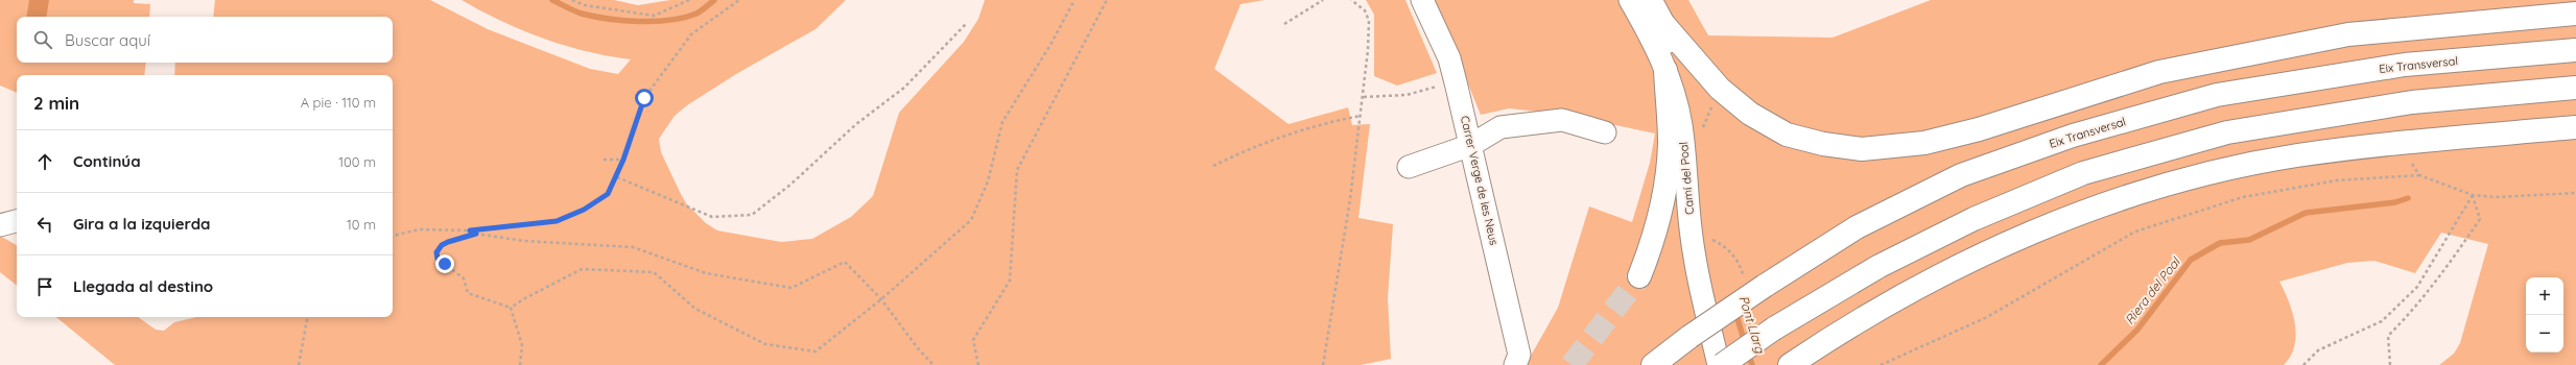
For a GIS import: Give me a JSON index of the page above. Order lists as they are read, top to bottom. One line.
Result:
{"streets":{"highway":["Eix Transversal"],"street":["Camí del Poal","Carrer Verge de les Neus"]},"water":["Riera del Poal","Pont Llarg"],"page":{"search":"Buscar aquí","heading":["2 min","A pie · 110 m"],"list":[["Continúa","100 m"],["Gira a la izquierda","10 m"],"Llegada al destino"],"map_buttons":["+","−"]}}
